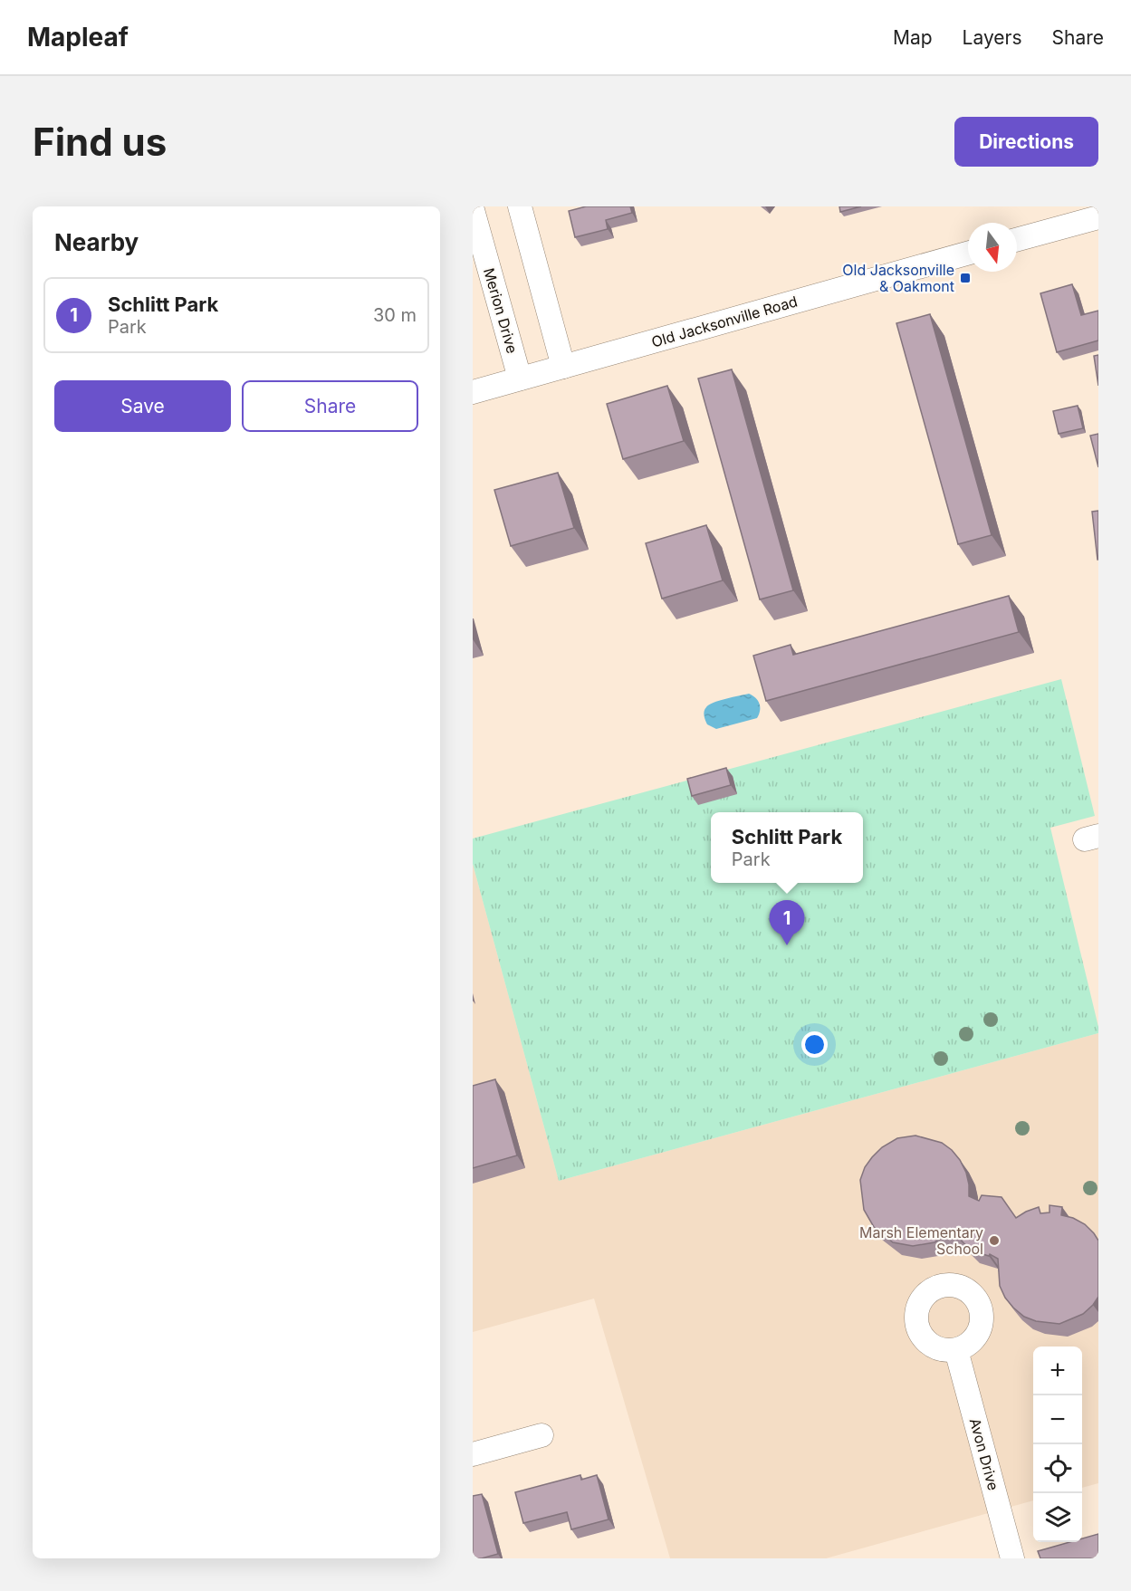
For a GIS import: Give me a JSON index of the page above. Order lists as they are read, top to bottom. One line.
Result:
{"streets":{"street":["Merion Drive","Old Jacksonville Road","Avon Drive"]},"crossings":[["Merion Drive","Old Jacksonville Road"]],"places":{"transit":["Old Jacksonville & Oakmont"],"other":["Marsh Elementary School"]},"north":"bottom","page":{"header":"Mapleaf","nav":["Map","Layers","Share"],"buttons":["Directions",["Save","Share"]],"title":"Find us","heading":"Nearby","list":[{"mark":"1","name":"Schlitt Park","note":"Park","value":"30 m"}],"popup":["Schlitt Park","Park"],"pins":"1","map_buttons":["+","−"]}}
